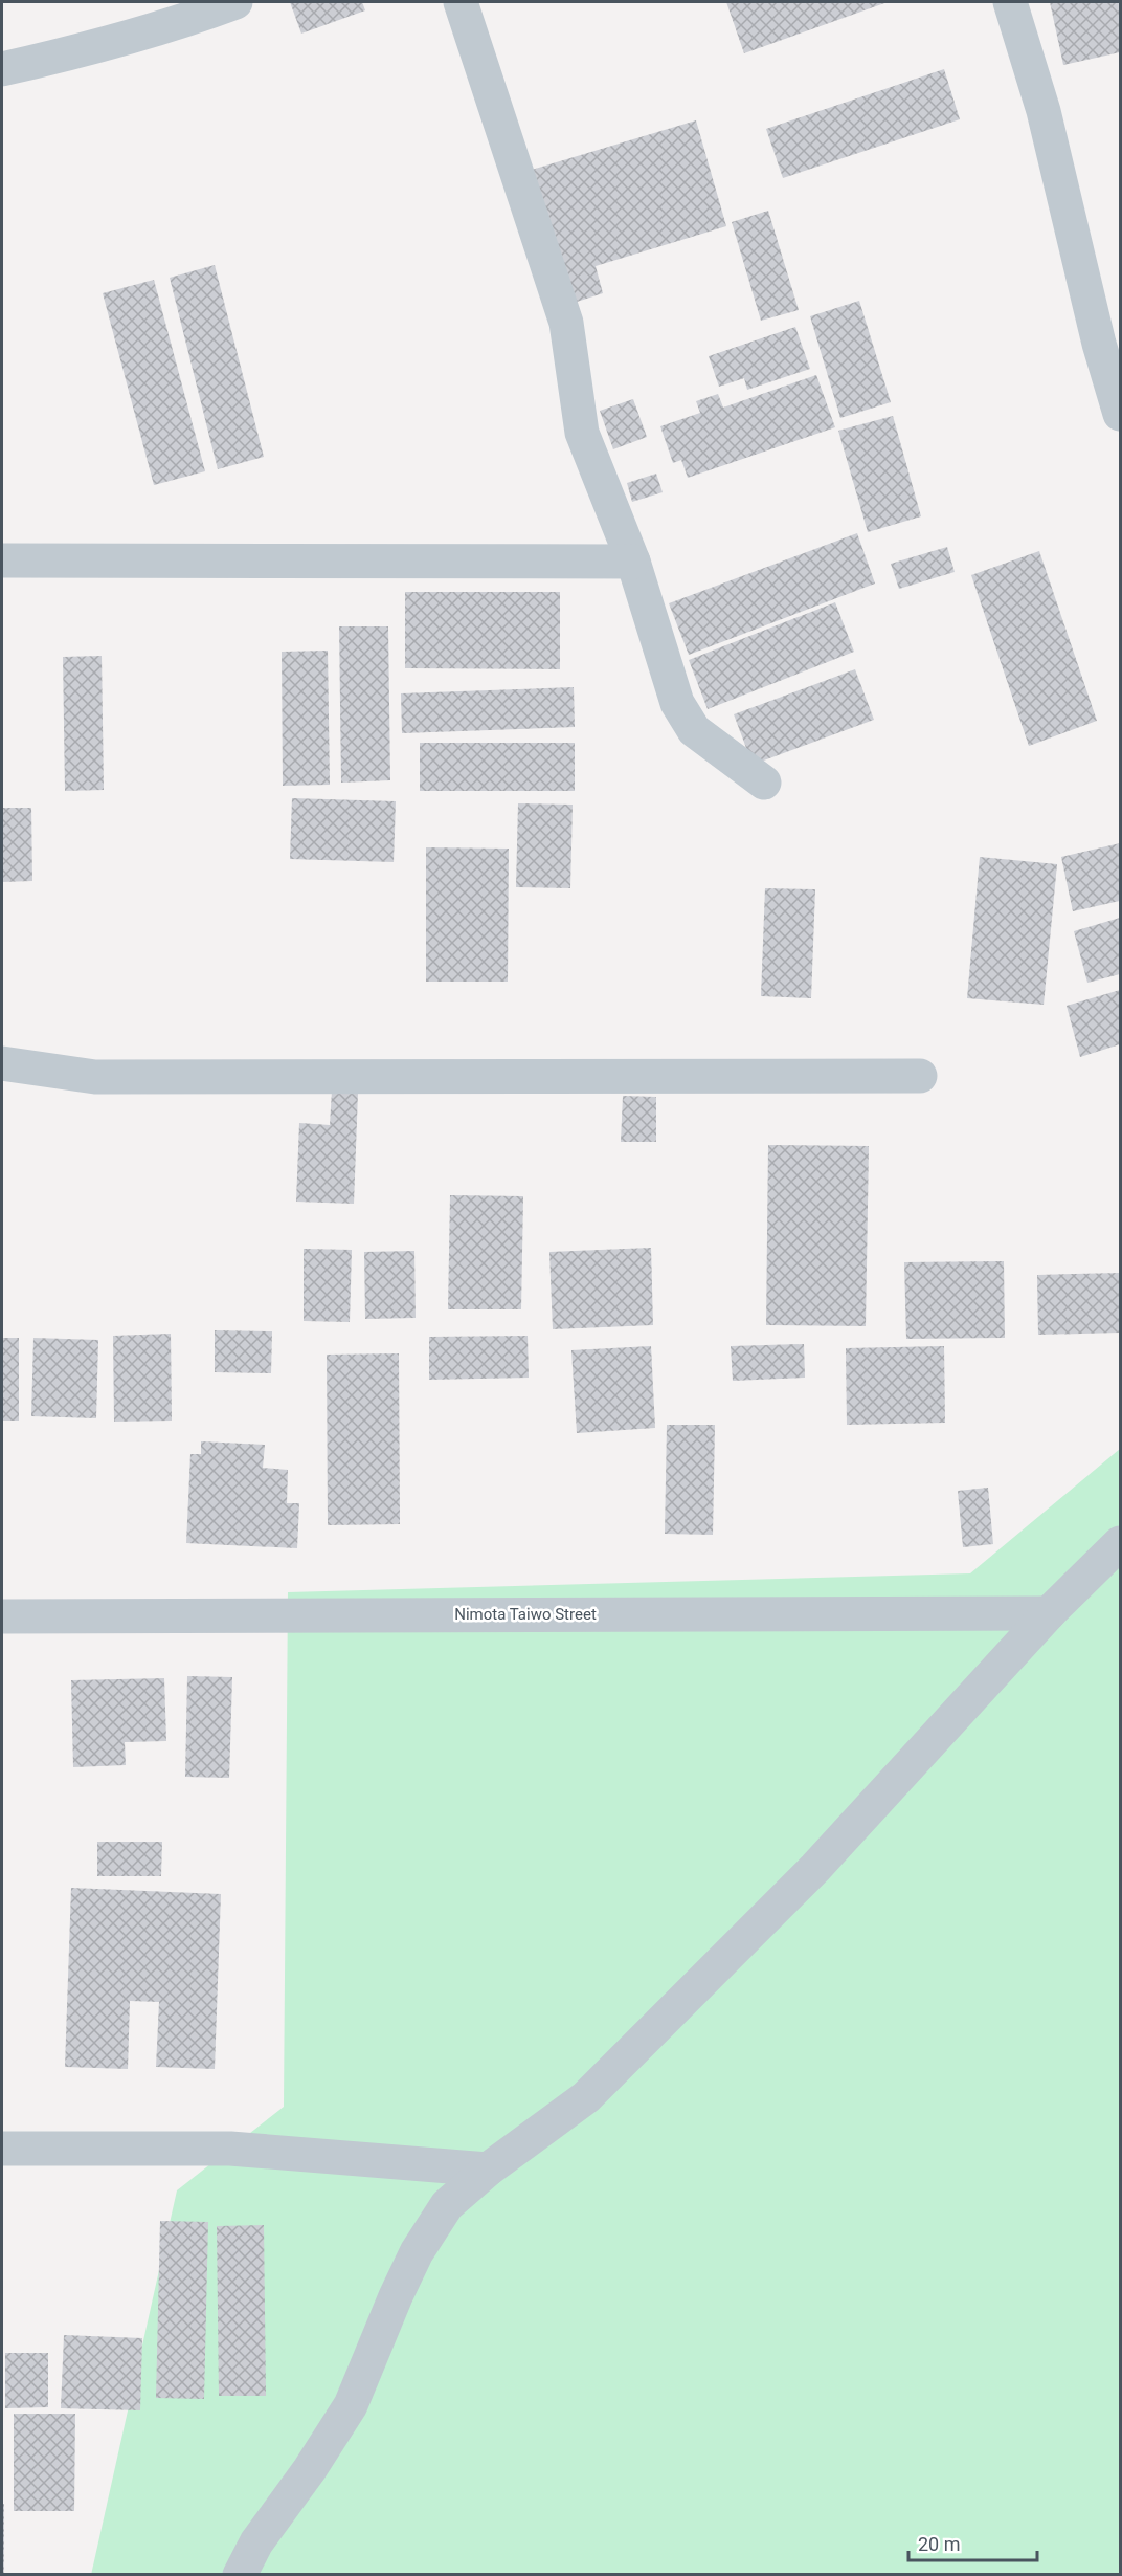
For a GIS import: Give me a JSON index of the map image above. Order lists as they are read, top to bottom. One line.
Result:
{"streets":{"street":["Nimota Taiwo Street"]},"scale_bar":"20 m"}
